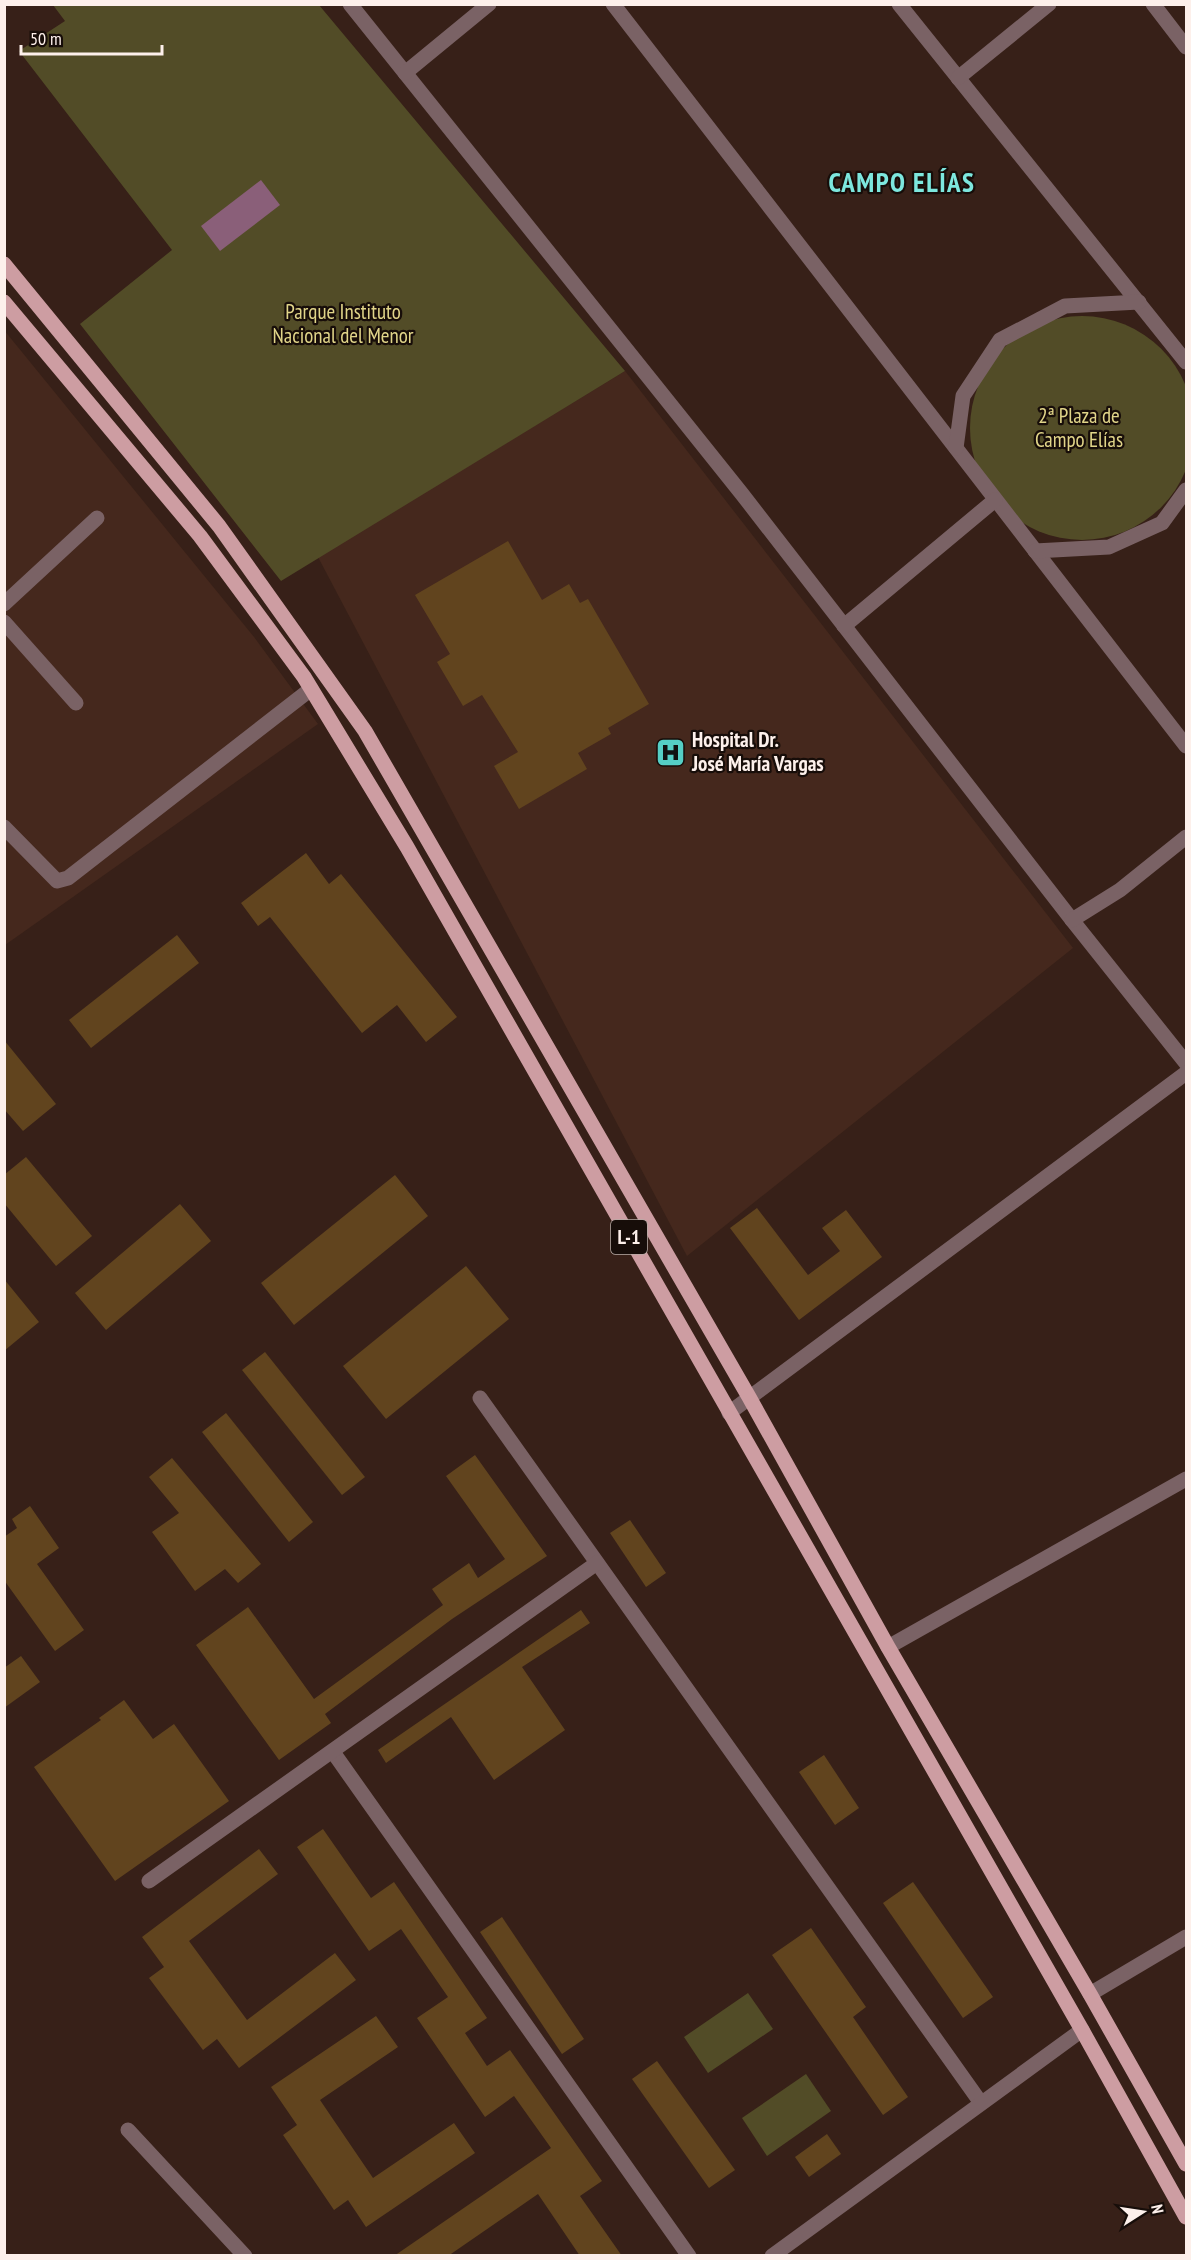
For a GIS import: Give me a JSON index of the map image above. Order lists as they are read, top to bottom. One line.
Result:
{"streets":{"main road":["L-1"]},"districts":["CAMPO ELÍAS"],"parks":["Parque Instituto Nacional del Menor","2ª Plaza de Campo Elías"],"places":{"hospital":["Hospital Dr. José María Vargas"]},"scale_bar":"50 m","north":"right"}
